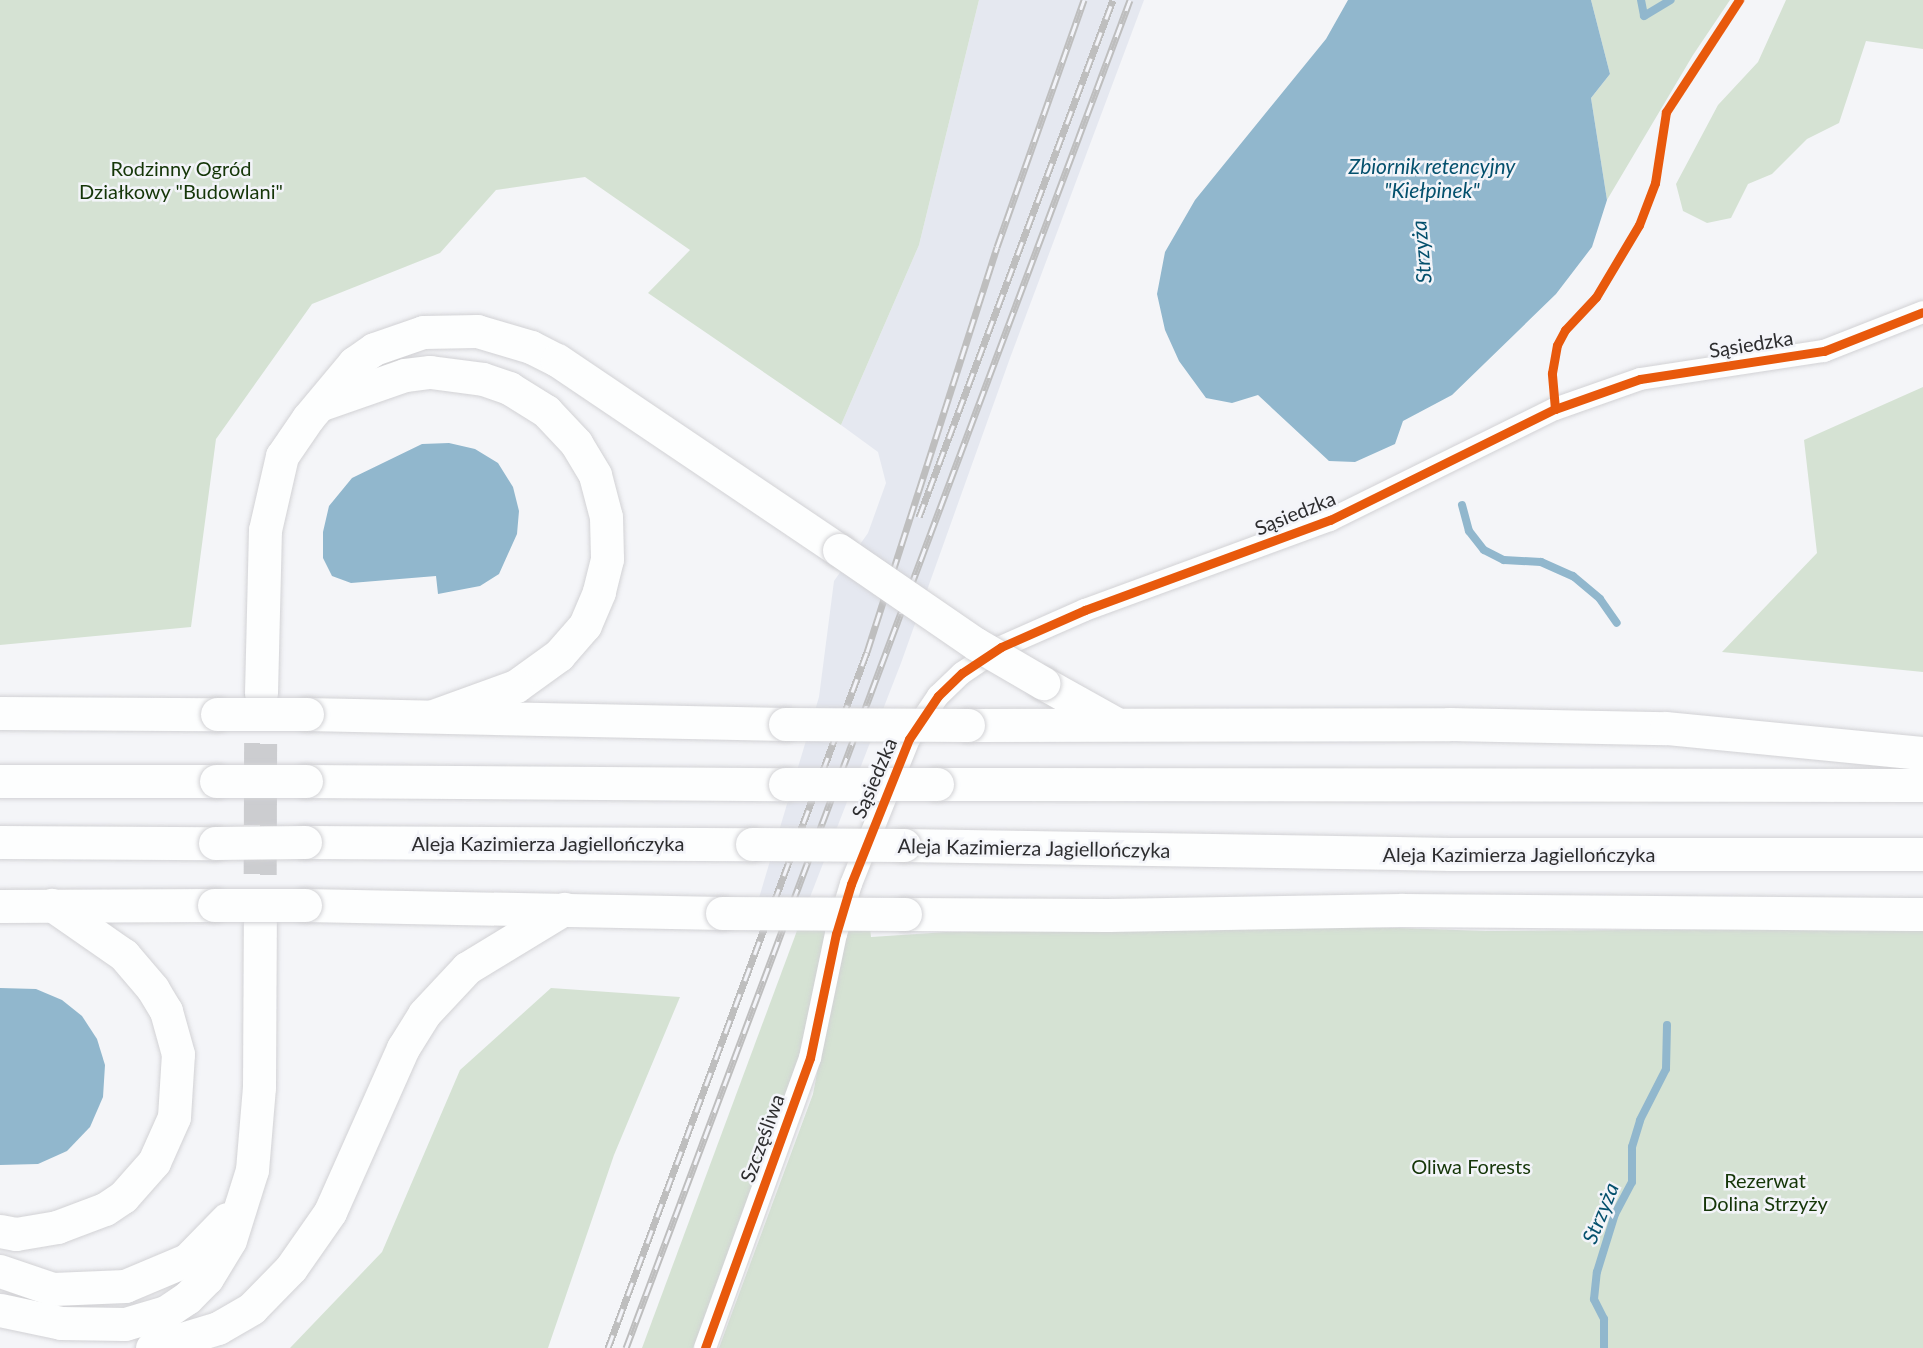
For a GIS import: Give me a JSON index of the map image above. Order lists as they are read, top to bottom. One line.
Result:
{"streets":{"highway":["Aleja Kazimierza Jagiellończyka"],"street":["Sąsiedzka","Szczęśliwa"]},"crossings":[["Sąsiedzka","Szczęśliwa"]],"water":["Zbiornik retencyjny \"Kiełpinek\"","Strzyża"],"parks":["Rodzinny Ogród Działkowy \"Budowlani\"","Oliwa Forests","Rezerwat Dolina Strzyży"]}
